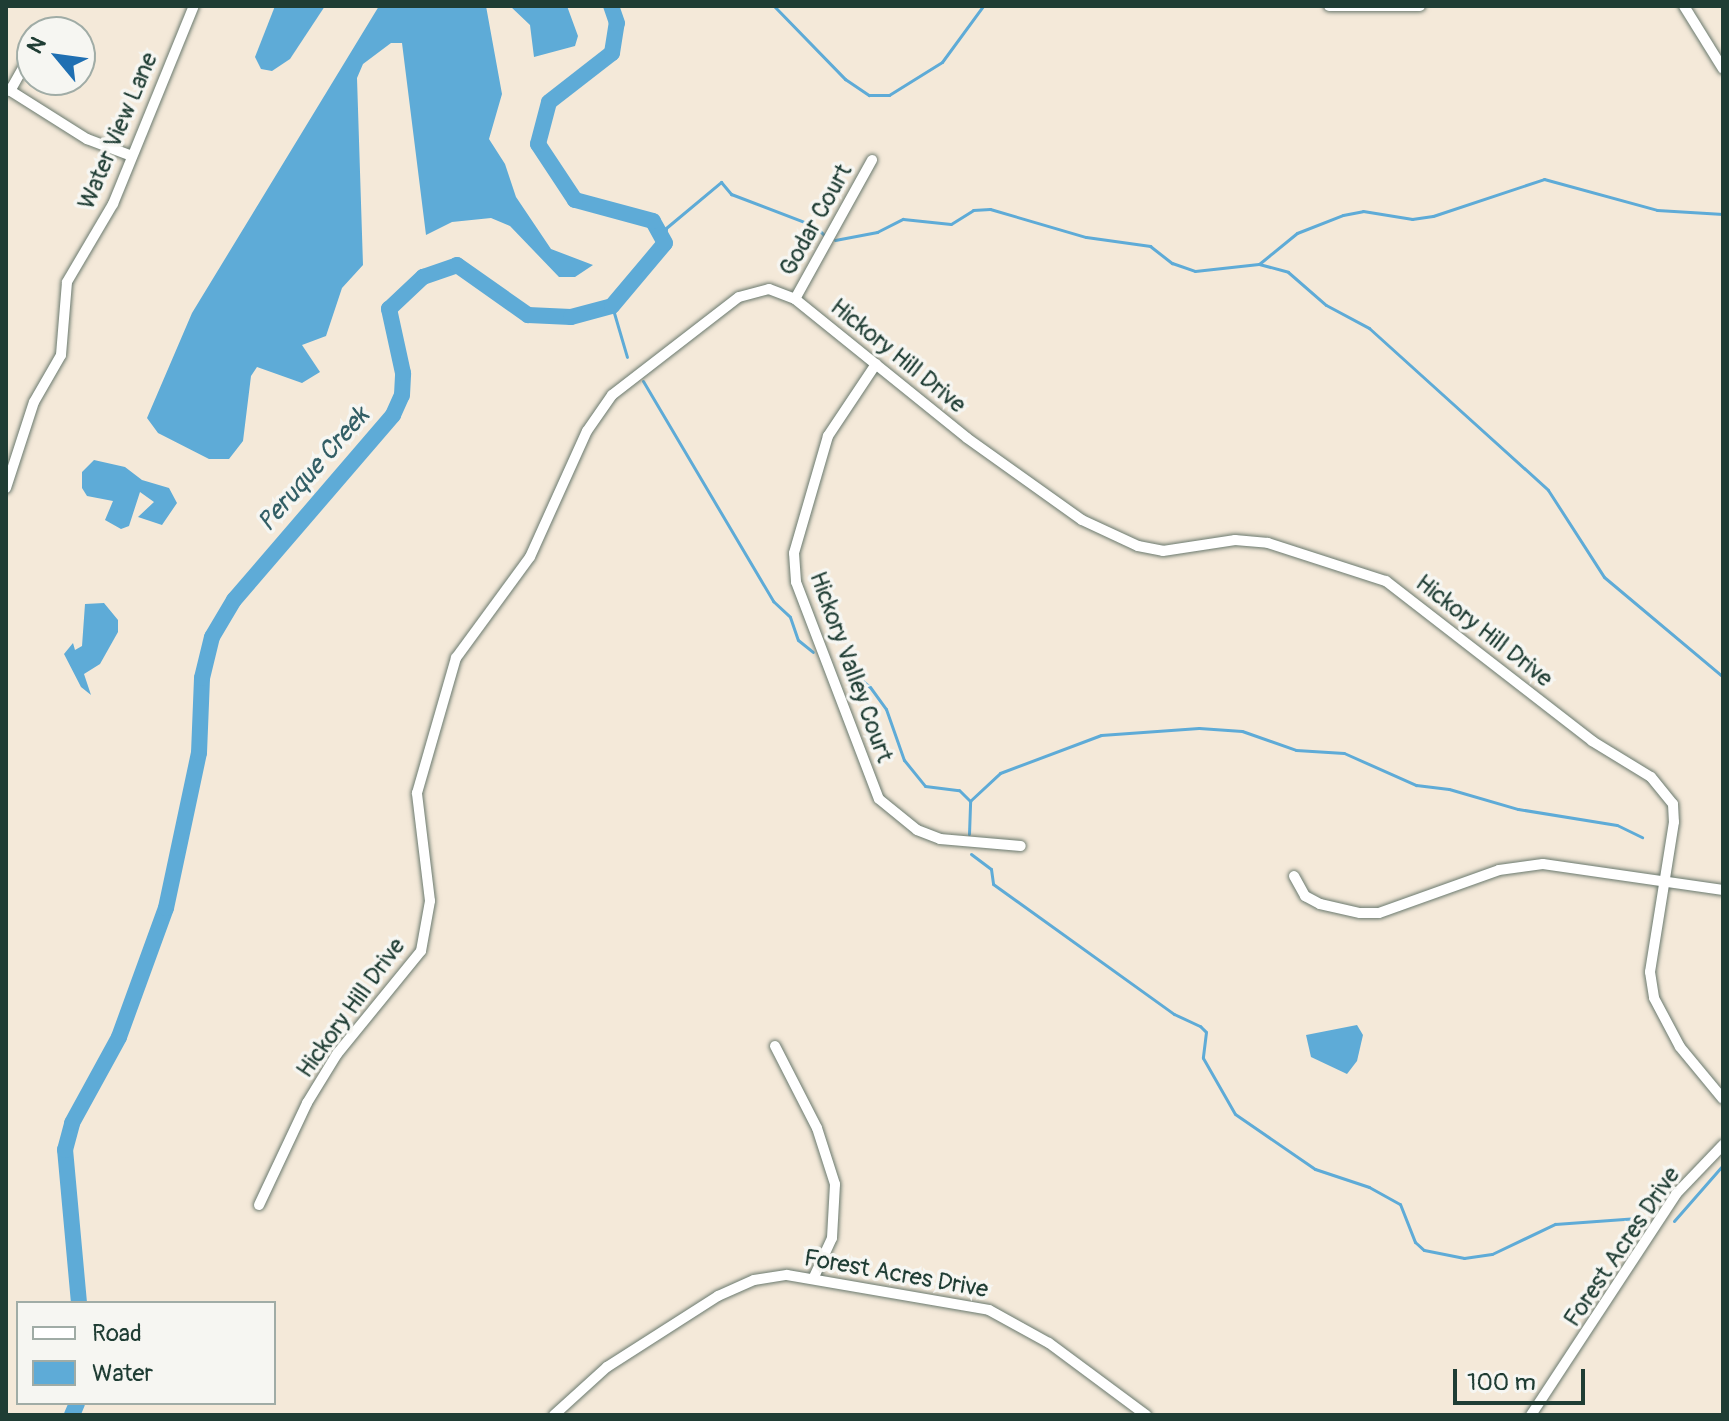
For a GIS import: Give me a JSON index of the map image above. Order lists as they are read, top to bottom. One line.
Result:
{"streets":{"street":["Water View Lane","Godar Court","Hickory Hill Drive","Hickory Valley Court","Forest Acres Drive"]},"crossings":[["Godar Court","Hickory Hill Drive"],["Hickory Hill Drive","Hickory Valley Court"]],"water":["Peruque Creek"],"legend":["Road","Water"],"scale_bar":"100 m","north":"top left"}
